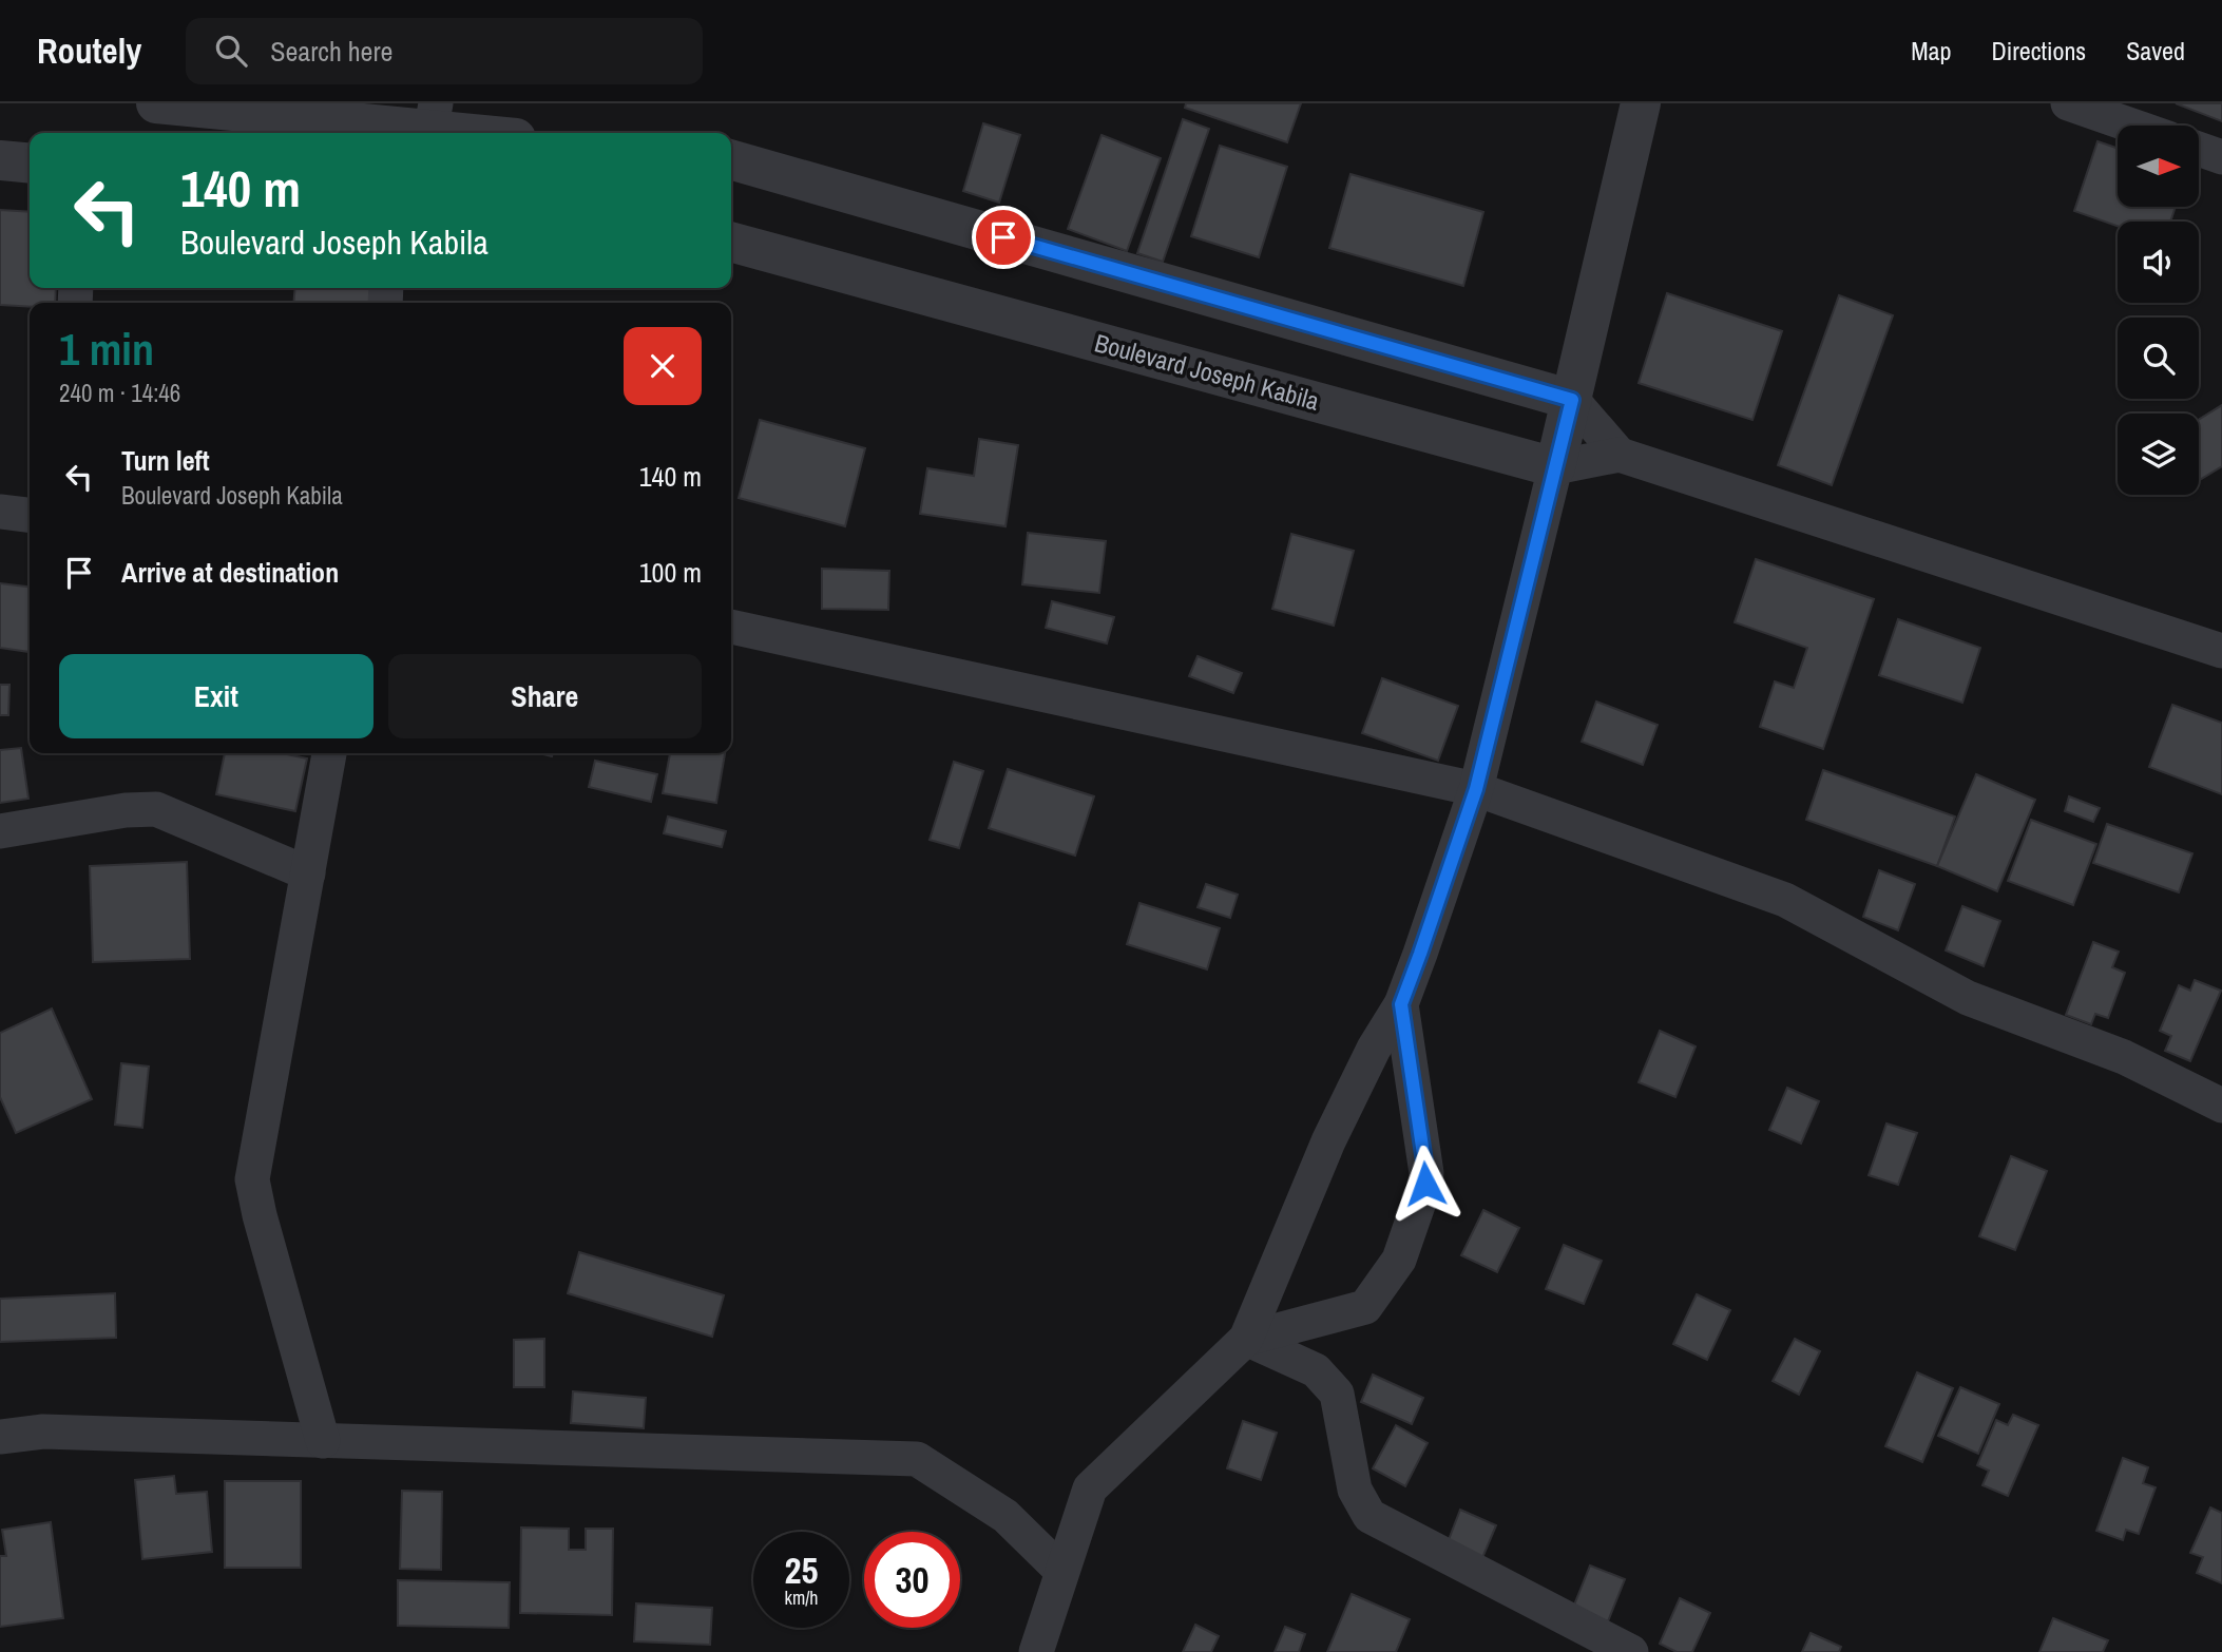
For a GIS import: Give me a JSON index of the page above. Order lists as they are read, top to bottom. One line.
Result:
{"streets":{"street":["Boulevard Joseph Kabila"]},"north":"right","page":{"header":"Routely","search":"Search here","nav":["Map","Directions","Saved"],"turn":["140 m","Boulevard Joseph Kabila"],"heading":["1 min","240 m · 14:46"],"list":[{"name":"Turn left","note":"Boulevard Joseph Kabila","value":"140 m"},{"name":"Arrive at destination","value":"100 m"}],"buttons":["Exit","Share"],"speed":"25 km/h","limit":"30"}}
